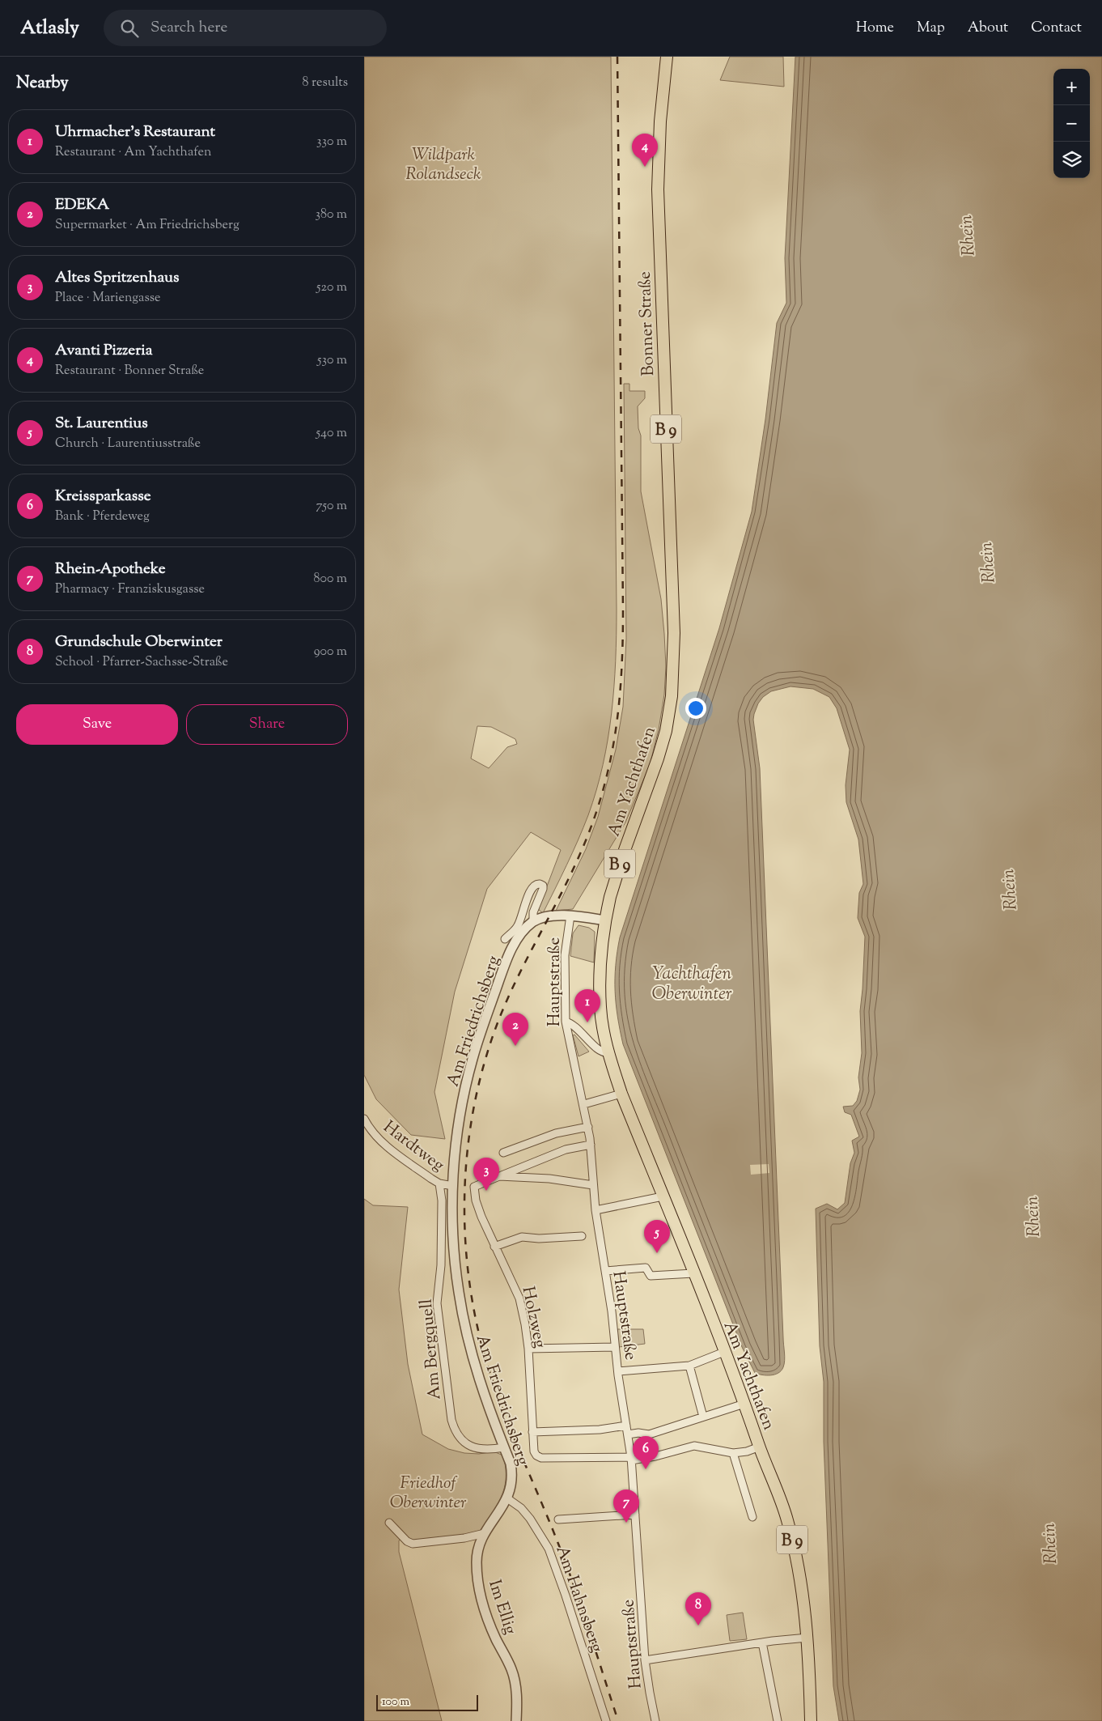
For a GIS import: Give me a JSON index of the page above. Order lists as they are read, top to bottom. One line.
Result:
{"streets":{"main road":["Bonner Straße","B 9","Am Yachthafen"],"street":["Hauptstraße","Am Friedrichsberg","Hardtweg","Holzweg","Am Bergquell","Am Hahnsberg","Im Ellig"]},"crossings":[["Bonner Straße","Am Yachthafen"],["Am Yachthafen","Am Friedrichsberg"],["Hauptstraße","Am Friedrichsberg"],["Hauptstraße","Holzweg"],["Am Friedrichsberg","Hardtweg"],["Am Friedrichsberg","Am Bergquell"],["Am Friedrichsberg","Am Hahnsberg"],["Am Friedrichsberg","Im Ellig"],["Hardtweg","Am Bergquell"]],"water":["Rhein","Yachthafen Oberwinter"],"parks":["Wildpark Rolandseck","Friedhof Oberwinter"],"scale_bar":"100 m","page":{"header":"Atlasly","search":"Search here","nav":["Home","Map","About","Contact"],"heading":["Nearby","8 results"],"map_buttons":["+","−"],"list":[{"mark":"1","name":"Uhrmacher's Restaurant","note":"Restaurant · Am Yachthafen","value":"330 m"},{"mark":"2","name":"EDEKA","note":"Supermarket · Am Friedrichsberg","value":"380 m"},{"mark":"3","name":"Altes Spritzenhaus","note":"Place · Mariengasse","value":"520 m"},{"mark":"4","name":"Avanti Pizzeria","note":"Restaurant · Bonner Straße","value":"530 m"},{"mark":"5","name":"St. Laurentius","note":"Church · Laurentiusstraße","value":"540 m"},{"mark":"6","name":"Kreissparkasse","note":"Bank · Pferdeweg","value":"750 m"},{"mark":"7","name":"Rhein-Apotheke","note":"Pharmacy · Franziskusgasse","value":"800 m"},{"mark":"8","name":"Grundschule Oberwinter","note":"School · Pfarrer-Sachsse-Straße","value":"900 m"}],"pins":["4","1","2","3","5","6","7","8"],"buttons":["Save","Share"],"scale":"100 m"}}
